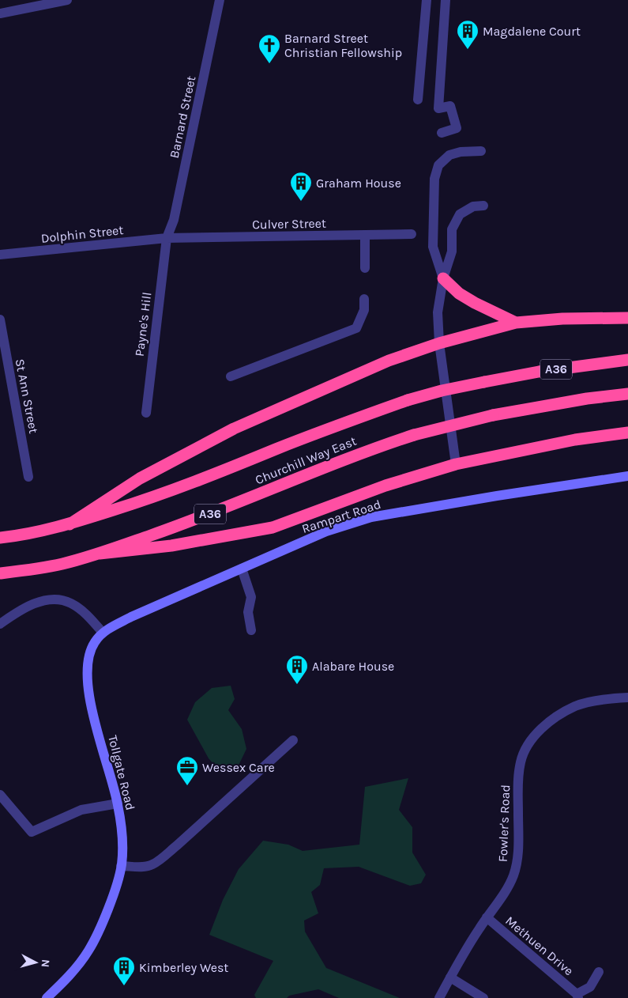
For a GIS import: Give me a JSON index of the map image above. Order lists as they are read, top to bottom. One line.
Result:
{"streets":{"highway":["A36","Churchill Way East"],"street":["Barnard Street","Culver Street","Dolphin Street","Payne's Hill","St Ann Street","Rampart Road","Tollgate Road","Fowler's Road","Methuen Drive"]},"crossings":[["Barnard Street","Culver Street"],["Barnard Street","Dolphin Street"],["Barnard Street","Payne's Hill"],["Culver Street","Dolphin Street"],["Culver Street","Payne's Hill"],["Dolphin Street","Payne's Hill"],["Rampart Road","Tollgate Road"],["Fowler's Road","Methuen Drive"]],"places":{"building":["Magdalene Court","Graham House","Alabare House","Kimberley West"],"church":["Barnard Street Christian Fellowship"],"office":["Wessex Care"]},"north":"right"}
